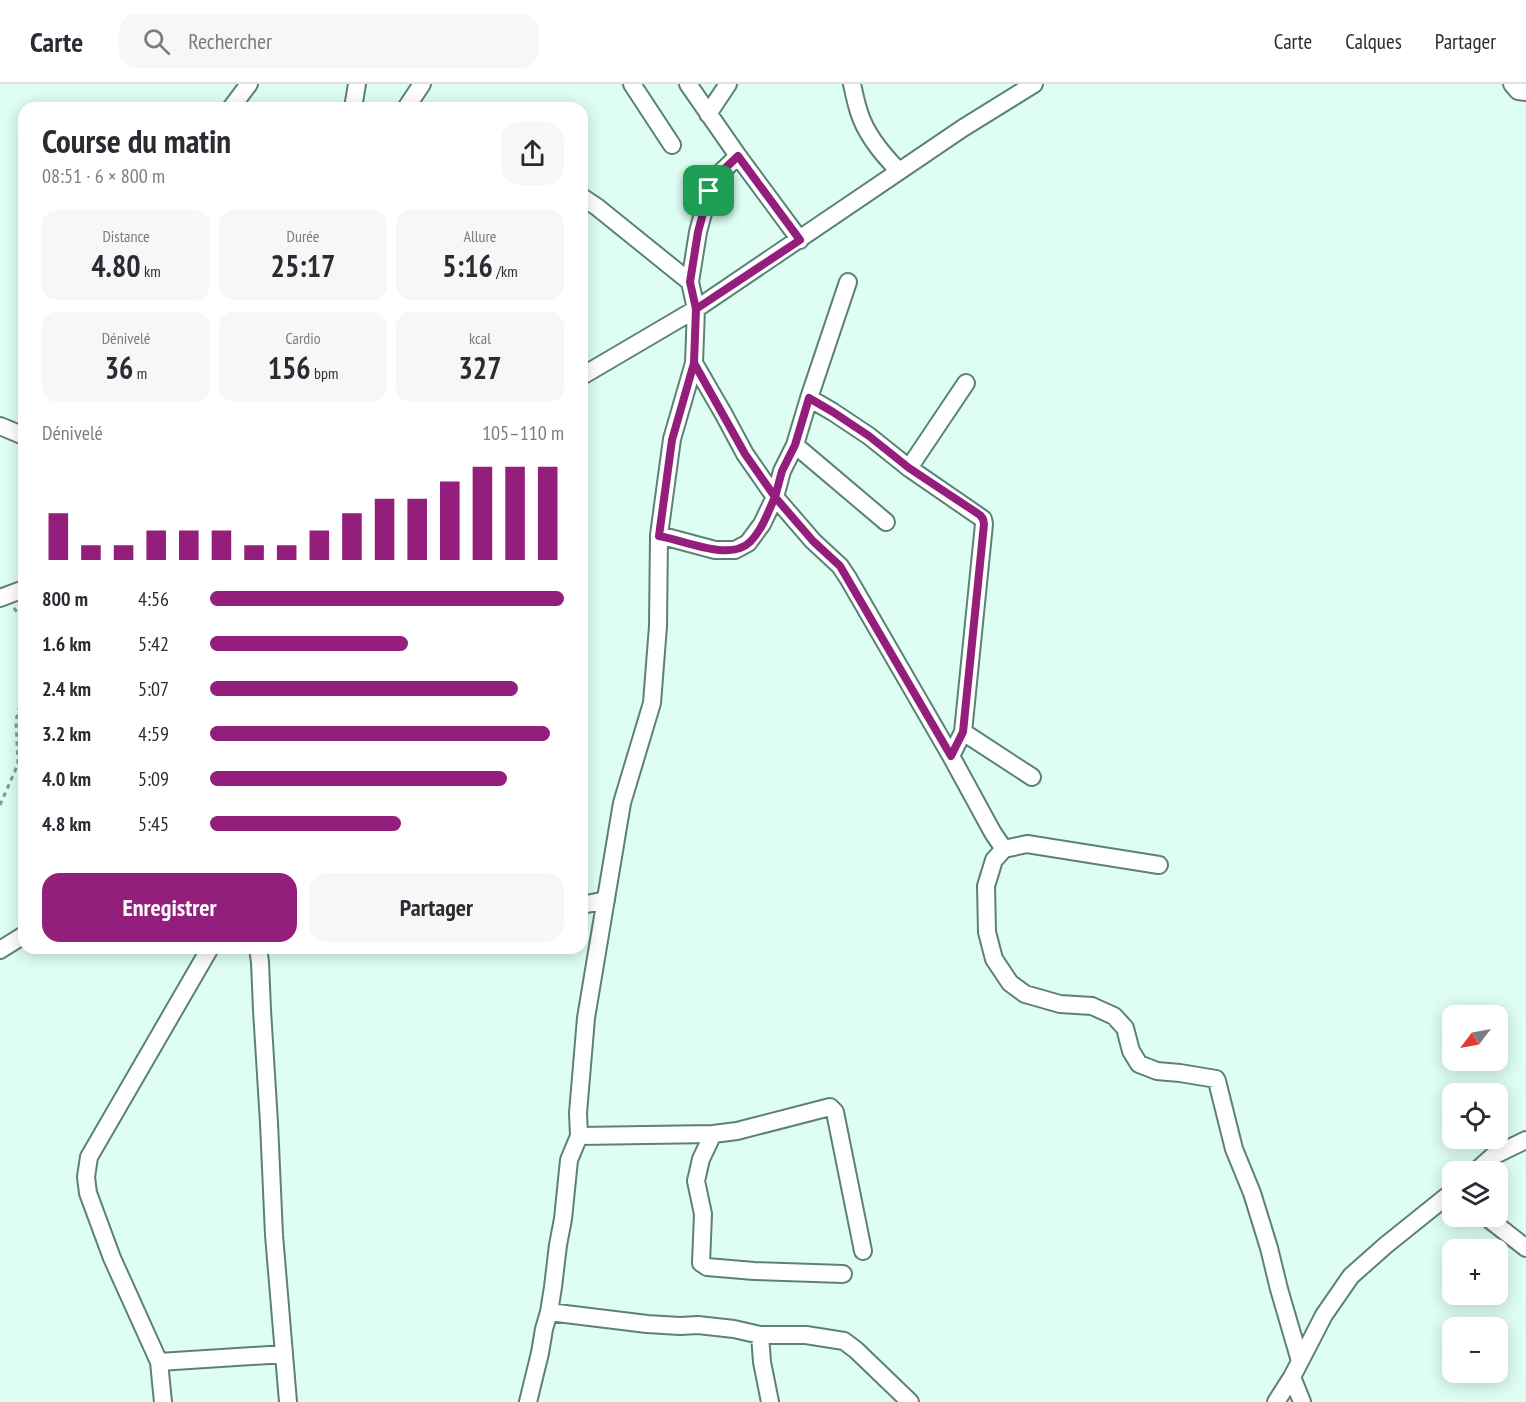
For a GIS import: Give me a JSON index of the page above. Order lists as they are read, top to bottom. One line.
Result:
{"north":"bottom left","page":{"header":"Carte","search":"Rechercher","nav":["Carte","Calques","Partager"],"heading":["Course du matin","08:51 · 6 × 800 m"],"stats":[["Distance","4.80 km"],["Durée","25:17"],["Allure","5:16 /km"],["Dénivelé","36 m"],["Cardio","156 bpm"],["kcal","327"]],"chart":["Dénivelé","105–110 m"],"list":[{"name":"800 m","note":"4:56"},{"name":"1.6 km","note":"5:42"},{"name":"2.4 km","note":"5:07"},{"name":"3.2 km","note":"4:59"},{"name":"4.0 km","note":"5:09"},{"name":"4.8 km","note":"5:45"}],"buttons":["Enregistrer","Partager"],"map_buttons":["+","−"]}}
